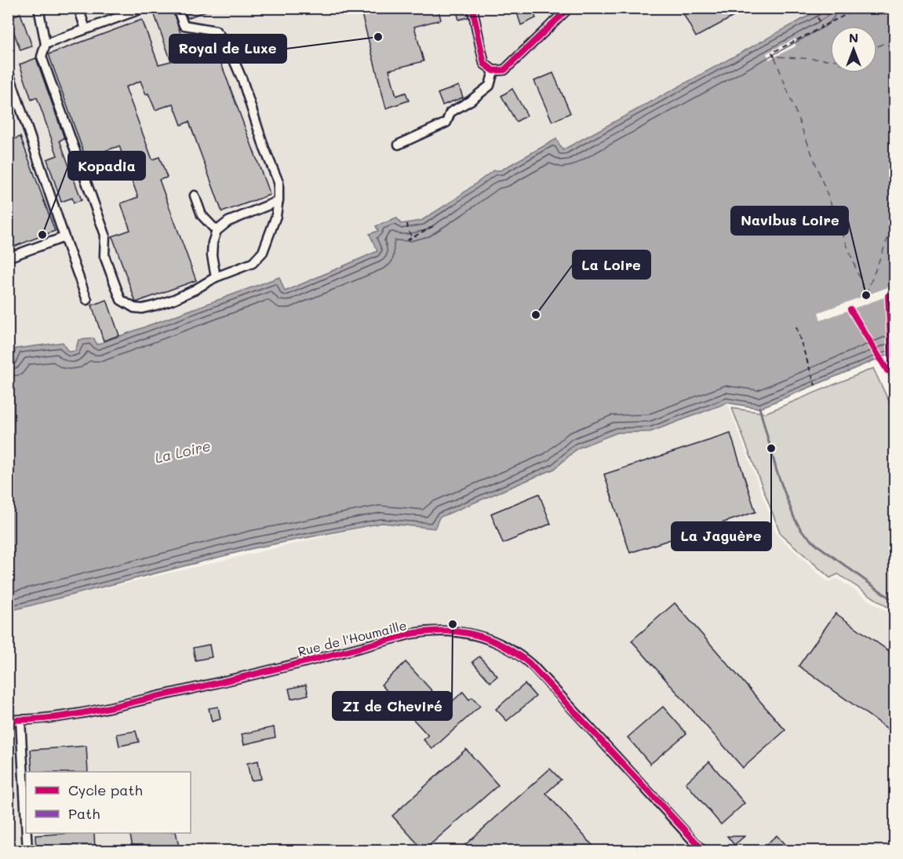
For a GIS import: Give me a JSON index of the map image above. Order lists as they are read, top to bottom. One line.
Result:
{"streets":{"street":["Rue de l'Houmaille"]},"water":["La Loire"],"places":["Royal de Luxe","Kopadia","Navibus Loire","La Loire","La Jaguère","ZI de Cheviré"],"legend":["Cycle path","Path"],"north":"top"}
